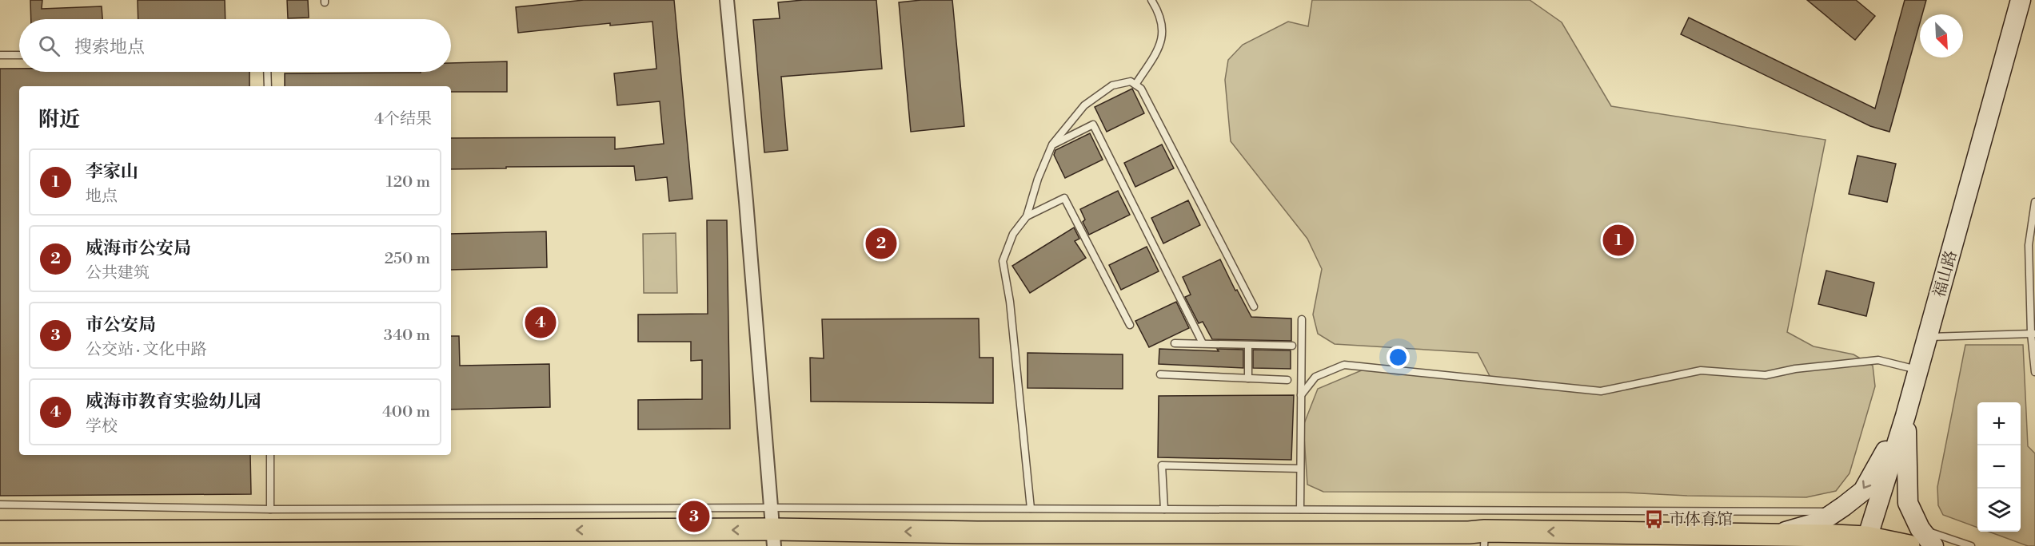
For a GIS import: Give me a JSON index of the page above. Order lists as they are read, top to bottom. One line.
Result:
{"streets":{"main road":["福山路"]},"places":{"bus stop":["市体育馆"]},"north":"bottom right","page":{"search":"搜索地点","heading":["附近","4个结果"],"list":[{"mark":"1","name":"李家山","note":"地点","value":"120 m"},{"mark":"2","name":"威海市公安局","note":"公共建筑","value":"250 m"},{"mark":"3","name":"市公安局","note":"公交站 · 文化中路","value":"340 m"},{"mark":"4","name":"威海市教育实验幼儿园","note":"学校","value":"400 m"}],"pins":["1","2","4","3"],"map_buttons":["+","−"]}}
